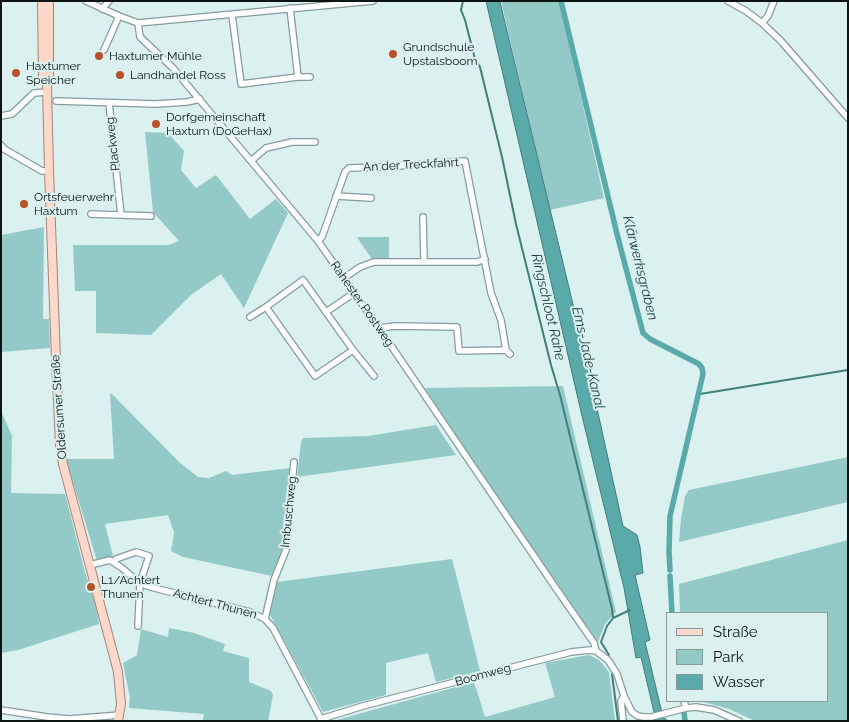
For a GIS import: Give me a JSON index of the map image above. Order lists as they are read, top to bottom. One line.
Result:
{"streets":{"main road":["Oldersumer Straße"],"street":["Plackweg","An der Treckfahrt","Rahester Postweg","Imbuschweg","Achtert Thunen","Boomweg"]},"crossings":[["An der Treckfahrt","Rahester Postweg"],["Rahester Postweg","Boomweg"],["Imbuschweg","Achtert Thunen"],["Achtert Thunen","Boomweg"]],"water":["Klärwerksgraben","Ringschloot Rahe","Ems-Jade-Kanal"],"places":["Grundschule Upstalsboom","Haxtumer Mühle","Haxtumer Speicher","Landhandel Ross","Dorfgemeinschaft Haxtum (DoGeHax)","Ortsfeuerwehr Haxtum","L1/Achtert Thunen"],"legend":["Straße","Park","Wasser"]}
